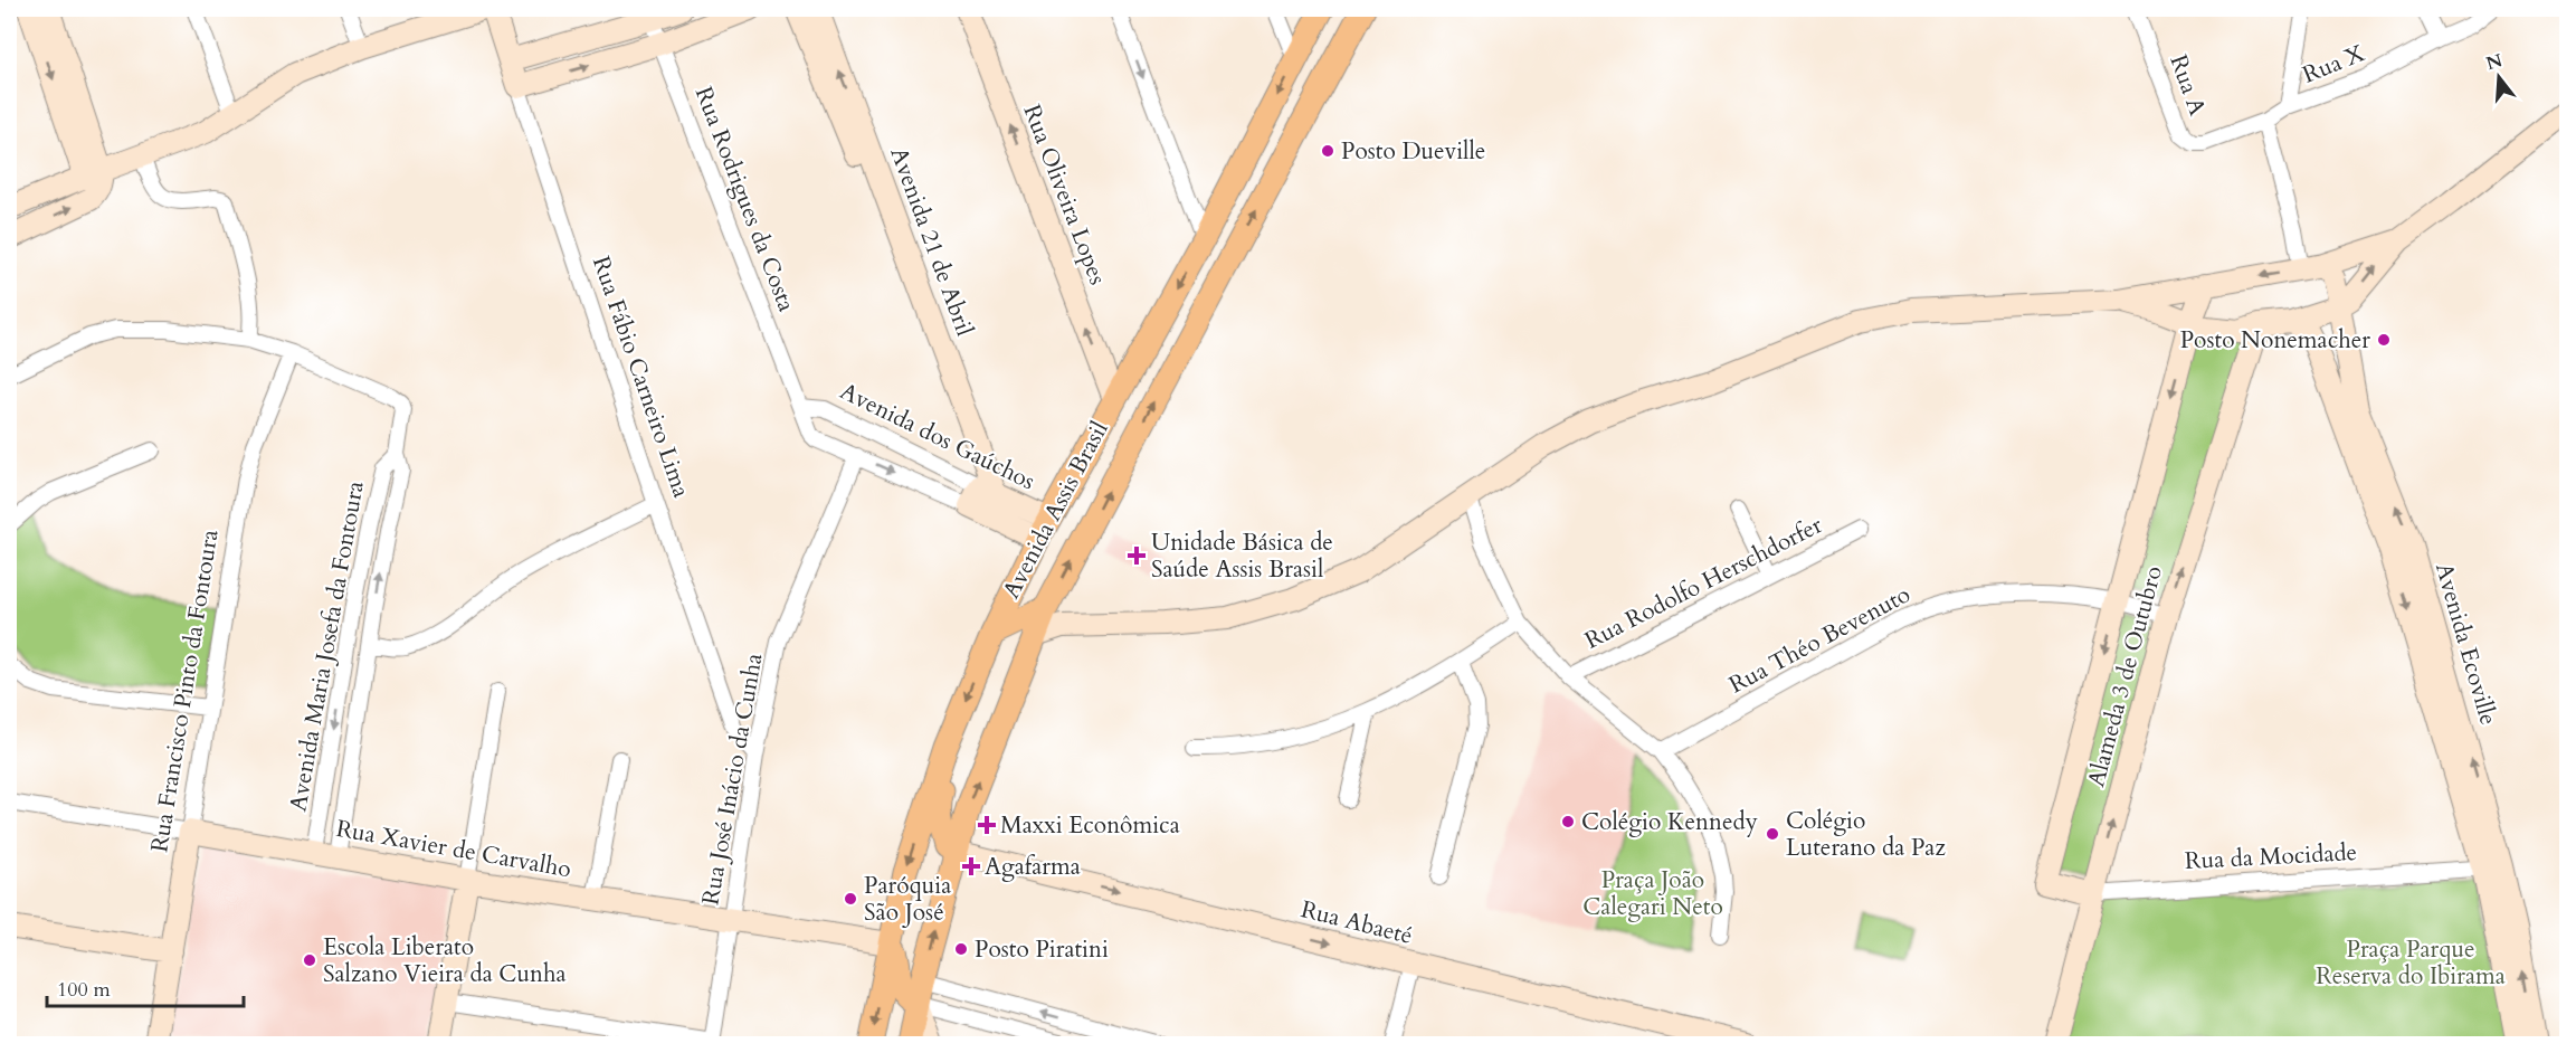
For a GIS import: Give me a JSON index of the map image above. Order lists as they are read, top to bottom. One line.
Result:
{"streets":{"main road":["Avenida Assis Brasil"],"street":["Rua X","Rua A","Rua Oliveira Lopes","Rua Rodrigues da Costa","Avenida 21 de Abril","Rua Fábio Carneiro Lima","Avenida dos Gaúchos","Rua Rodolfo Herschdorfer","Rua Théo Bevenuto","Avenida Ecoville","Avenida Maria Josefa da Fontoura","Alameda 3 de Outubro","Rua Francisco Pinto da Fontoura","Rua José Inácio da Cunha","Rua Xavier de Carvalho","Rua da Mocidade","Rua Abaeté"]},"crossings":[["Rua X","Rua A"],["Rua Oliveira Lopes","Avenida Assis Brasil"],["Rua Rodrigues da Costa","Avenida dos Gaúchos"],["Avenida 21 de Abril","Avenida dos Gaúchos"],["Rua Fábio Carneiro Lima","Rua José Inácio da Cunha"],["Avenida dos Gaúchos","Avenida Assis Brasil"],["Avenida dos Gaúchos","Rua José Inácio da Cunha"],["Avenida Assis Brasil","Rua Xavier de Carvalho"],["Avenida Assis Brasil","Rua Abaeté"],["Rua Théo Bevenuto","Alameda 3 de Outubro"],["Avenida Ecoville","Rua da Mocidade"],["Avenida Maria Josefa da Fontoura","Rua Francisco Pinto da Fontoura"],["Avenida Maria Josefa da Fontoura","Rua Xavier de Carvalho"],["Alameda 3 de Outubro","Rua da Mocidade"],["Rua Francisco Pinto da Fontoura","Rua Xavier de Carvalho"],["Rua José Inácio da Cunha","Rua Xavier de Carvalho"]],"parks":["Praça João Calegari Neto","Praça Parque Reserva do Ibirama"],"places":{"other":["Posto Dueville","Posto Nonemacher","Colégio Kennedy","Colégio Luterano da Paz","Paróquia São José","Posto Piratini","Escola Liberato Salzano Vieira da Cunha"],"health":["Unidade Básica de Saúde Assis Brasil","Maxxi Econômica","Agafarma"]},"scale_bar":"100 m","north":"top"}
